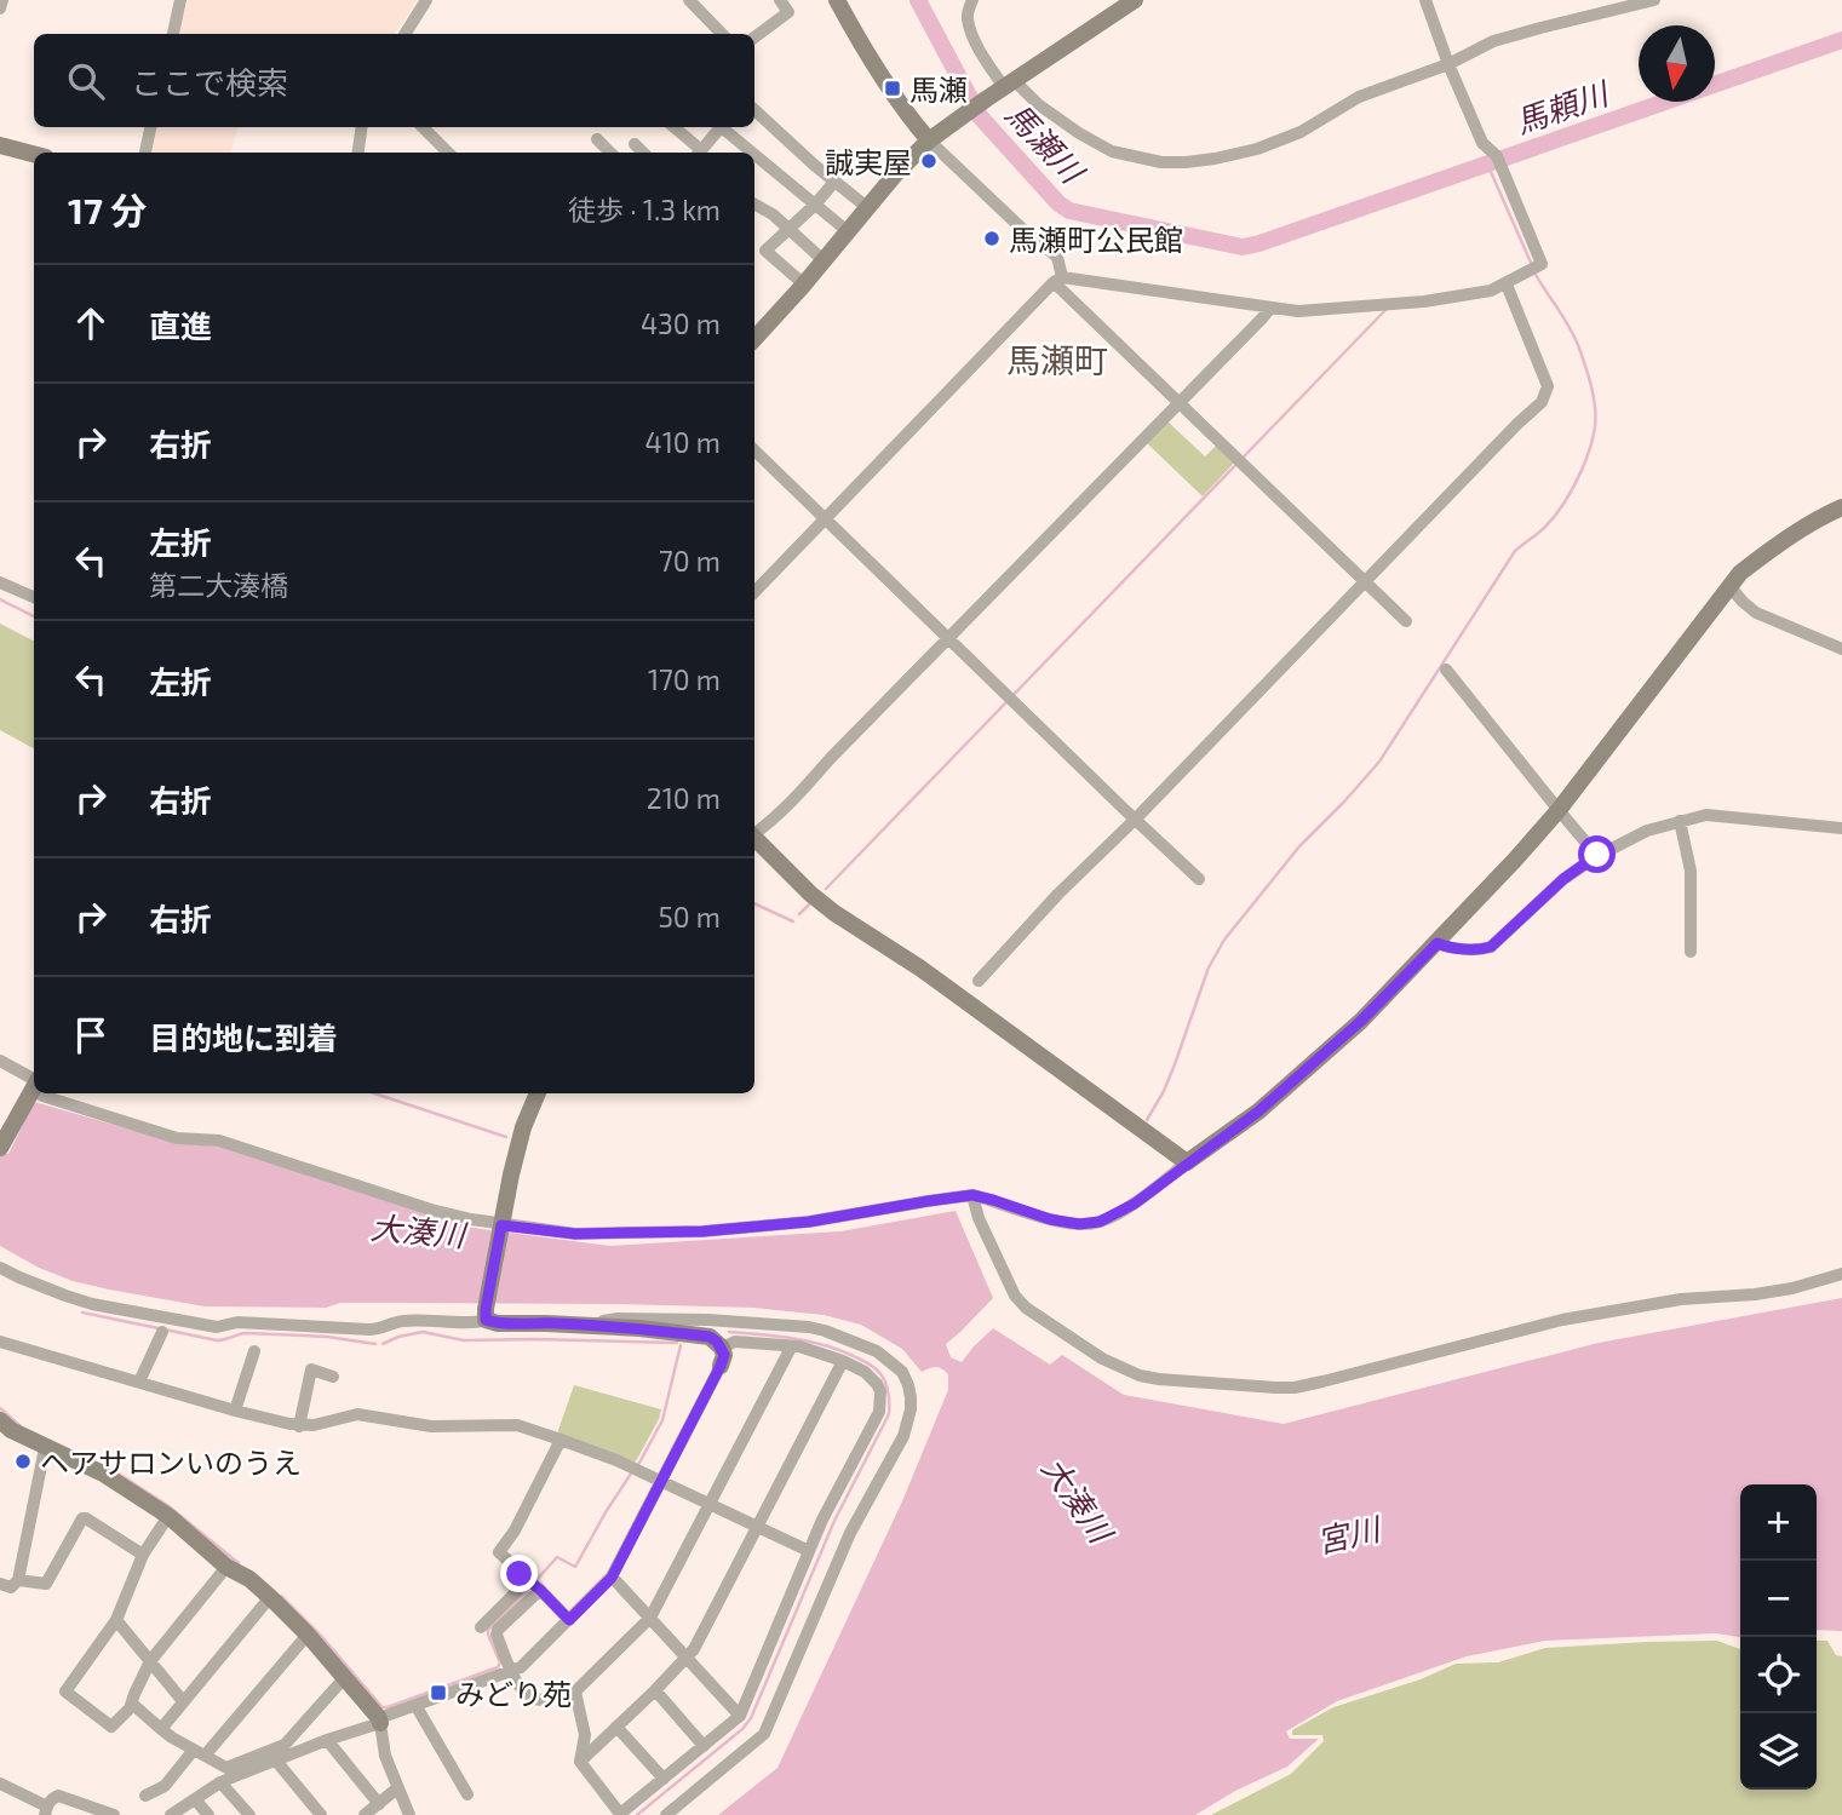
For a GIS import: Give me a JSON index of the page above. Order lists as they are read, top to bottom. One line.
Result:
{"districts":["馬瀬町"],"water":["馬頼川","馬瀬川","大湊川","宮川"],"places":{"transit":["馬瀬","みどり苑"],"other":["誠実屋","馬瀬町公民館","ヘアサロンいのうえ"]},"north":"bottom","page":{"search":"ここで検索","heading":["17 分","徒歩 · 1.3 km"],"list":[["直進","430 m"],["右折","410 m"],["左折","第二大湊橋","70 m"],["左折","170 m"],["右折","210 m"],["右折","50 m"],"目的地に到着"],"map_buttons":["+","−"]}}
